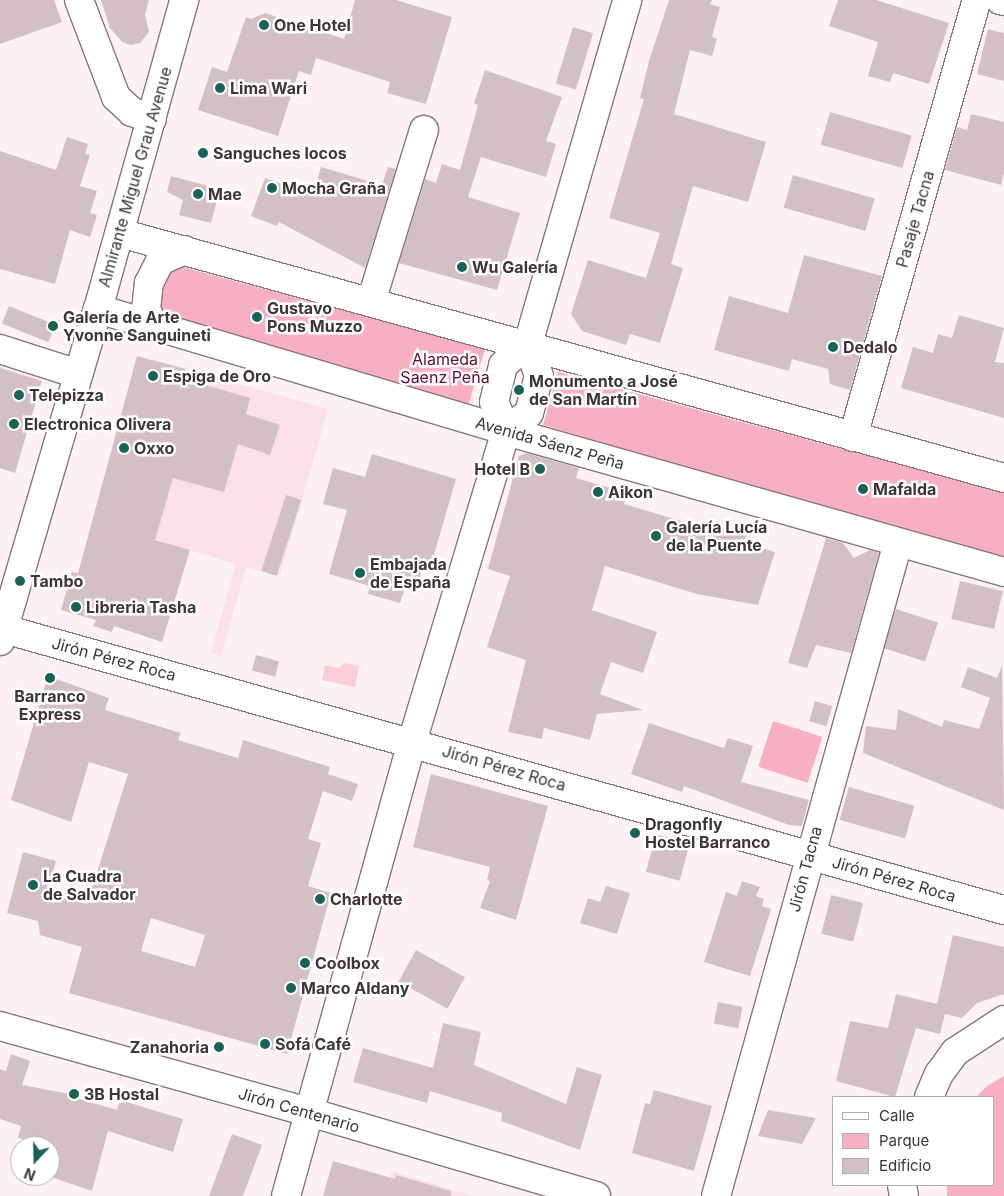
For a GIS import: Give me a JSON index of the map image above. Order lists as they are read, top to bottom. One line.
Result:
{"streets":{"street":["Almirante Miguel Grau Avenue","Pasaje Tacna","Avenida Sáenz Peña","Jirón Pérez Roca","Jirón Tacna","Jirón Centenario"]},"crossings":[["Almirante Miguel Grau Avenue","Avenida Sáenz Peña"],["Almirante Miguel Grau Avenue","Jirón Pérez Roca"],["Avenida Sáenz Peña","Jirón Tacna"],["Jirón Pérez Roca","Jirón Tacna"]],"parks":["Alameda Saenz Peña"],"places":["One Hotel","Lima Wari","Sanguches locos","Mocha Graña","Mae","Wu Galería","Gustavo Pons Muzzo","Galería de Arte Yvonne Sanguineti","Dedalo","Espiga de Oro","Monumento a José de San Martín","Telepizza","Electronica Olivera","Oxxo","Hotel B","Mafalda","Aikon","Galería Lucía de la Puente","Embajada de España","Tambo","Libreria Tasha","Barranco Express","Dragonfly Hostel Barranco","La Cuadra de Salvador","Charlotte","Coolbox","Marco Aldany","Sofá Café","Zanahoria","3B Hostal"],"legend":["Calle","Parque","Edificio"],"north":"bottom"}
